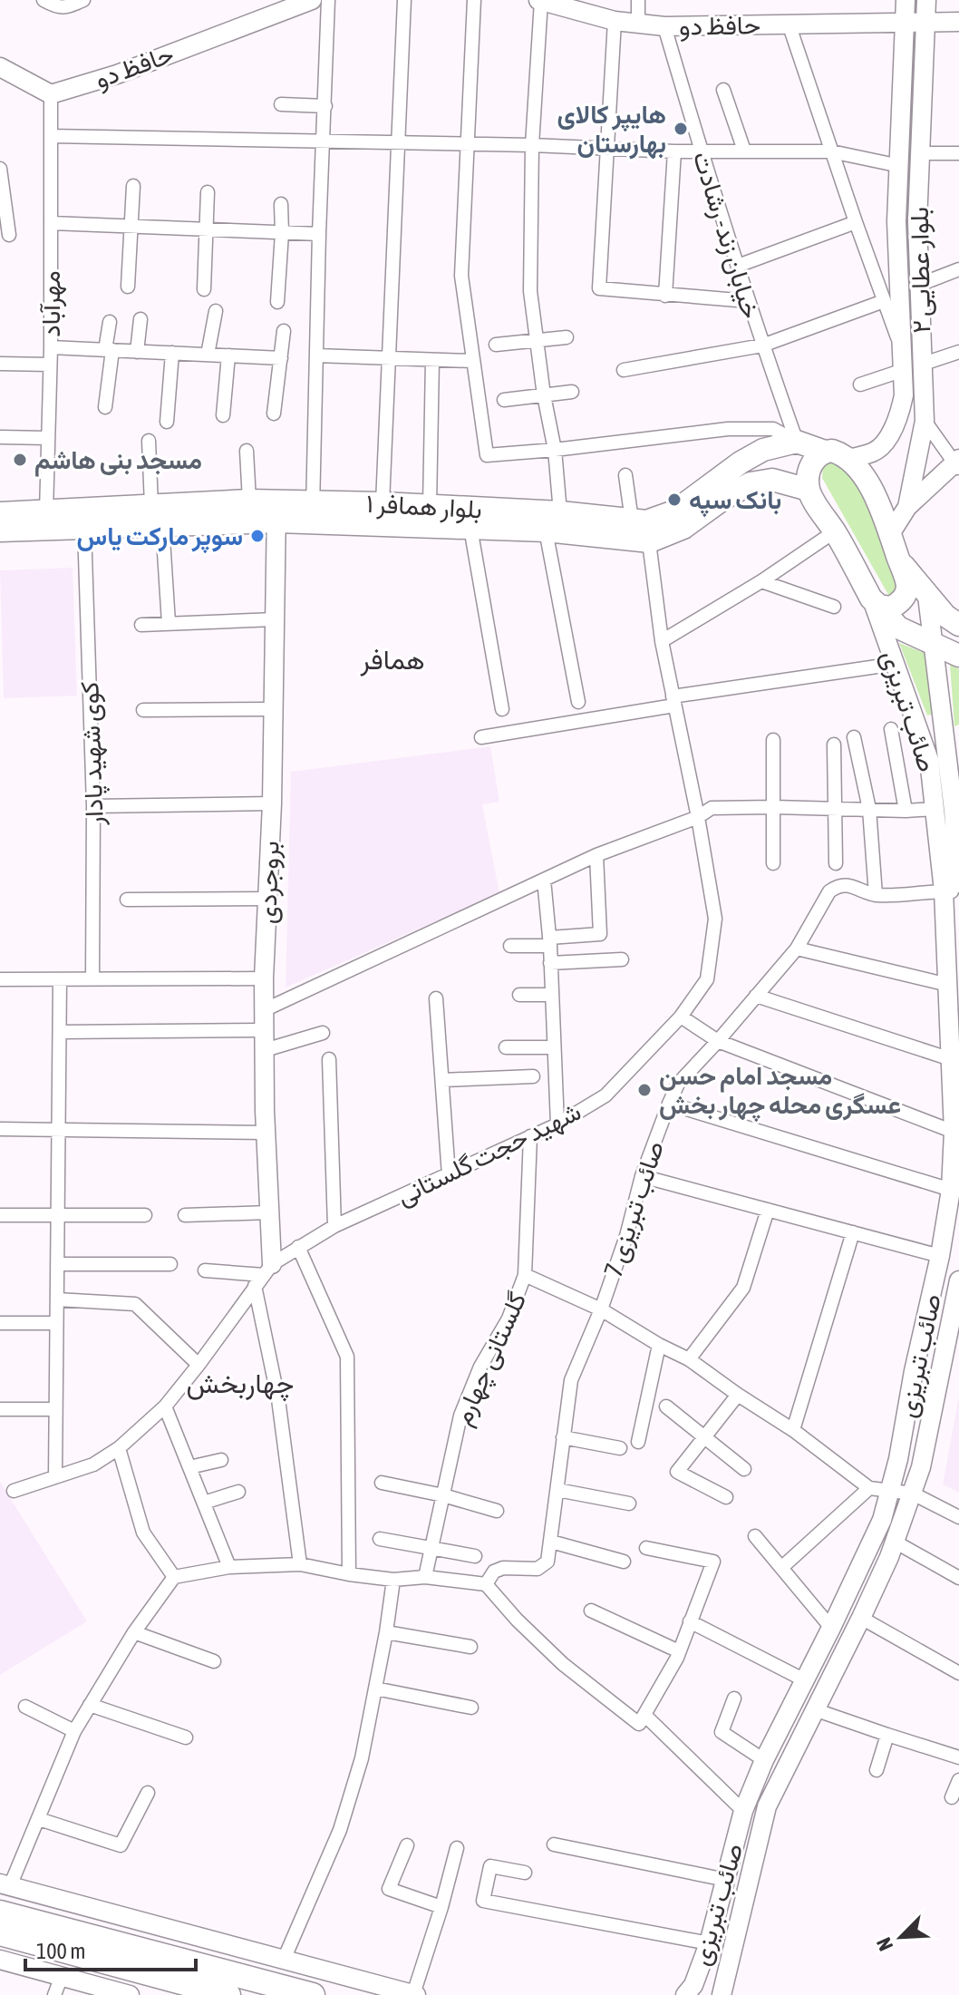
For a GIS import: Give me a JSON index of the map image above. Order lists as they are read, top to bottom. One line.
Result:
{"streets":{"main road":["بلوار همافر ۱"],"street":["حافظ دو","خیابان زند- رشادت","بلوار عطایی ۲","مهرآباد","صائب تبریزی","کوی شهید پادار","بروجردی","شهید حجت گلستانی","صائب تبریزی 7","گلستانی چهارم"]},"crossings":[["حافظ دو","خیابان زند- رشادت"],["حافظ دو","بلوار عطایی ۲"],["حافظ دو","مهرآباد"],["خیابان زند- رشادت","بلوار همافر ۱"],["مهرآباد","بلوار همافر ۱"],["بلوار همافر ۱","کوی شهید پادار"],["بلوار همافر ۱","بروجردی"],["بلوار همافر ۱","شهید حجت گلستانی"],["صائب تبریزی","صائب تبریزی 7"],["بروجردی","شهید حجت گلستانی"],["شهید حجت گلستانی","گلستانی چهارم"]],"districts":["همافر","چهاربخش"],"places":["هایپر کالای بهارستان","مسجد بنی هاشم","بانک سپه","سوپر مارکت یاس","مسجد امام حسن عسگری محله چهار بخش"],"scale_bar":"100 m","north":"bottom left"}
